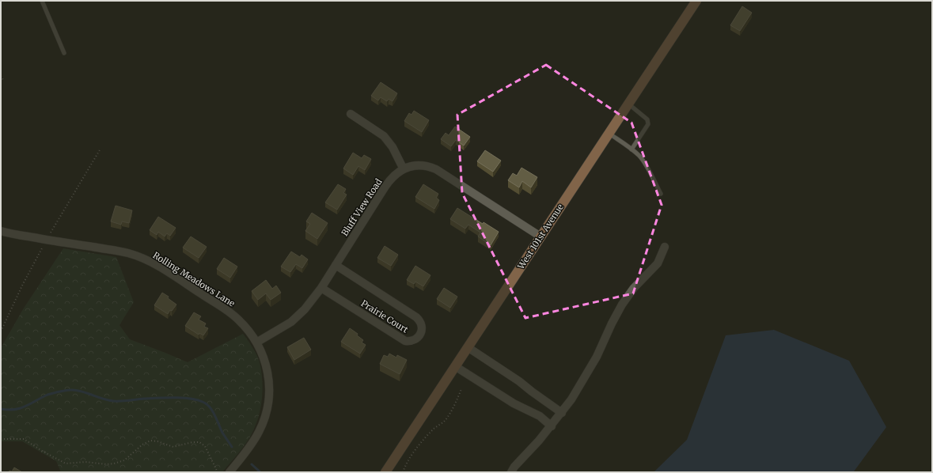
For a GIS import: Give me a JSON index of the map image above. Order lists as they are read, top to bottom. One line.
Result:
{"streets":{"street":["Bluff View Road","West 101st Avenue","Rolling Meadows Lane","Prairie Court"]},"crossings":[["Bluff View Road","West 101st Avenue"],["Bluff View Road","Rolling Meadows Lane"],["Bluff View Road","Prairie Court"]]}
